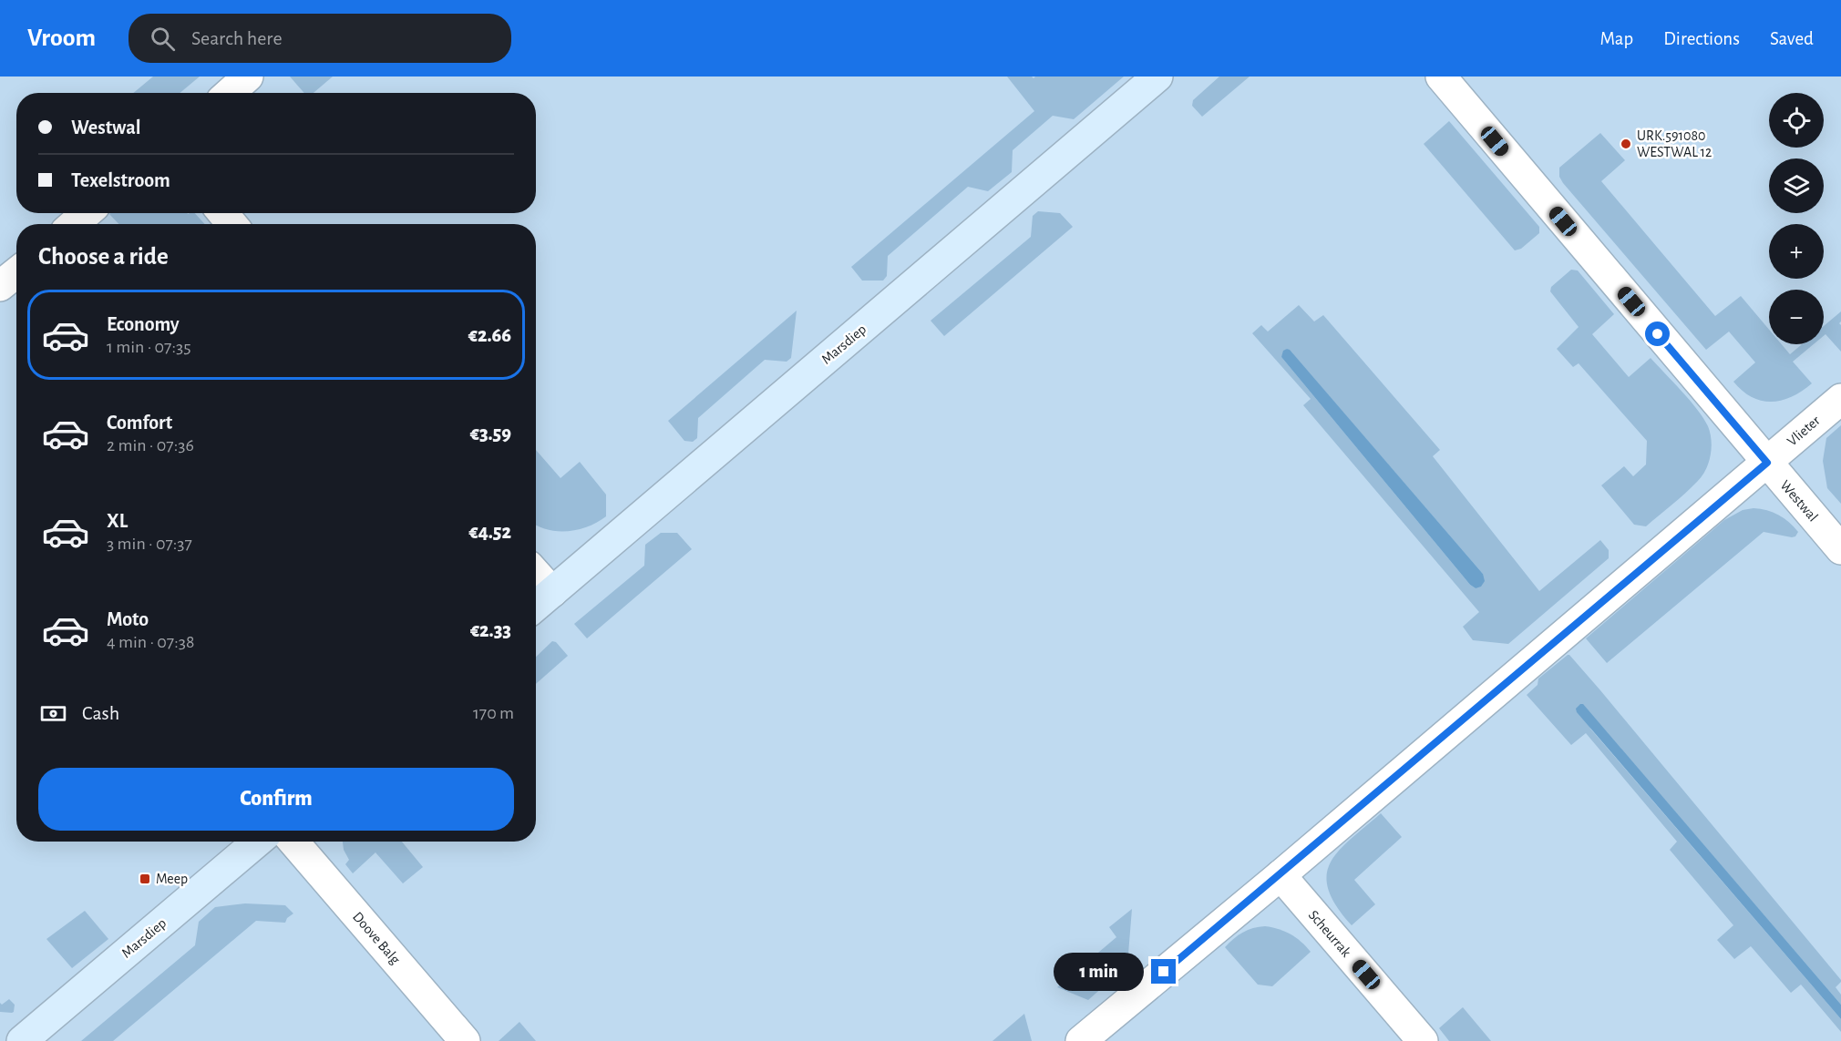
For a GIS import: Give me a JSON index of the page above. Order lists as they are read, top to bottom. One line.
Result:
{"streets":{"street":["Marsdiep","Vlieter","Westwal","Scheurrak","Doove Balg"]},"crossings":[["Vlieter","Westwal"],["Vlieter","Scheurrak"]],"places":{"other":["URK.591080 WESTWAL 12"],"transit":["Meep"]},"page":{"header":"Vroom","search":"Search here","nav":["Map","Directions","Saved"],"map_buttons":["+","−"],"banner":["Westwal","Texelstroom"],"heading":"Choose a ride","list":[{"name":"Economy","note":"1 min · 07:35","value":"€2.66"},{"name":"Comfort","note":"2 min · 07:36","value":"€3.59"},{"name":"XL","note":"3 min · 07:37","value":"€4.52"},{"name":"Moto","note":"4 min · 07:38","value":"€2.33"}],"pay":["Cash","170 m"],"buttons":"Confirm","bubble":"1 min"}}
